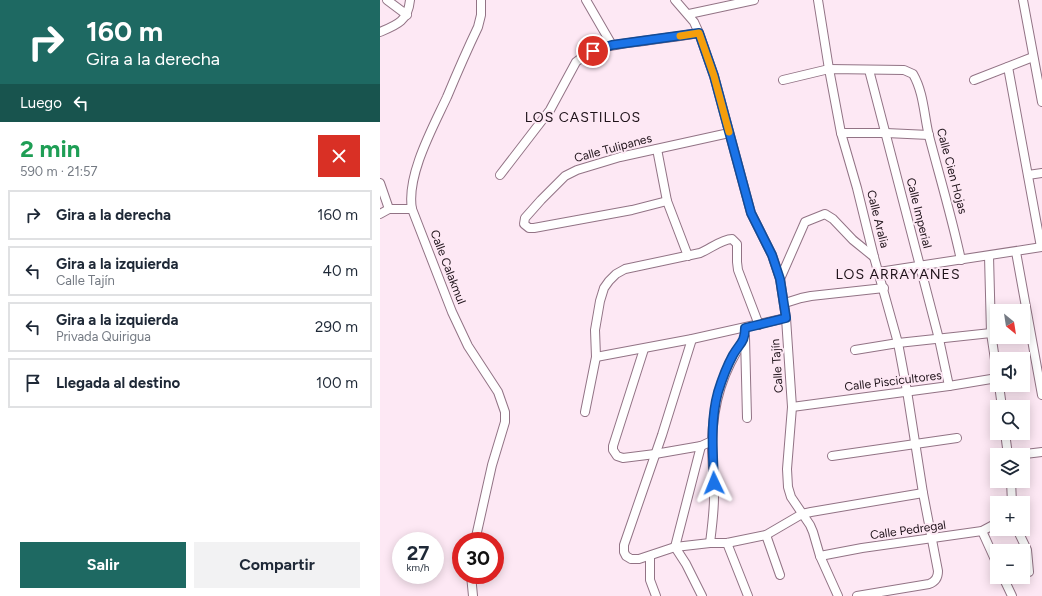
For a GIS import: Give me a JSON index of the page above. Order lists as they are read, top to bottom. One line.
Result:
{"streets":{"street":["Calle Tulipanes","Calle Cien Hojas","Calle Imperial","Calle Aralia","Calle Calakmul","Calle Tajín","Calle Piscicultores","Calle Pedregal"]},"crossings":[["Calle Tulipanes","Calle Tajín"],["Calle Cien Hojas","Calle Imperial"],["Calle Imperial","Calle Piscicultores"],["Calle Aralia","Calle Piscicultores"],["Calle Aralia","Calle Pedregal"],["Calle Tajín","Calle Piscicultores"],["Calle Tajín","Calle Pedregal"]],"districts":["LOS CASTILLOS","LOS ARRAYANES"],"north":"bottom right","page":{"turn":["160 m","Gira a la derecha"],"then":"Luego","heading":["2 min","590 m · 21:57"],"list":[{"name":"Gira a la derecha","value":"160 m"},{"name":"Gira a la izquierda","note":"Calle Tajín","value":"40 m"},{"name":"Gira a la izquierda","note":"Privada Quirigua","value":"290 m"},{"name":"Llegada al destino","value":"100 m"}],"map_buttons":["+","−"],"speed":"27 km/h","limit":"30","buttons":["Salir","Compartir"]}}
